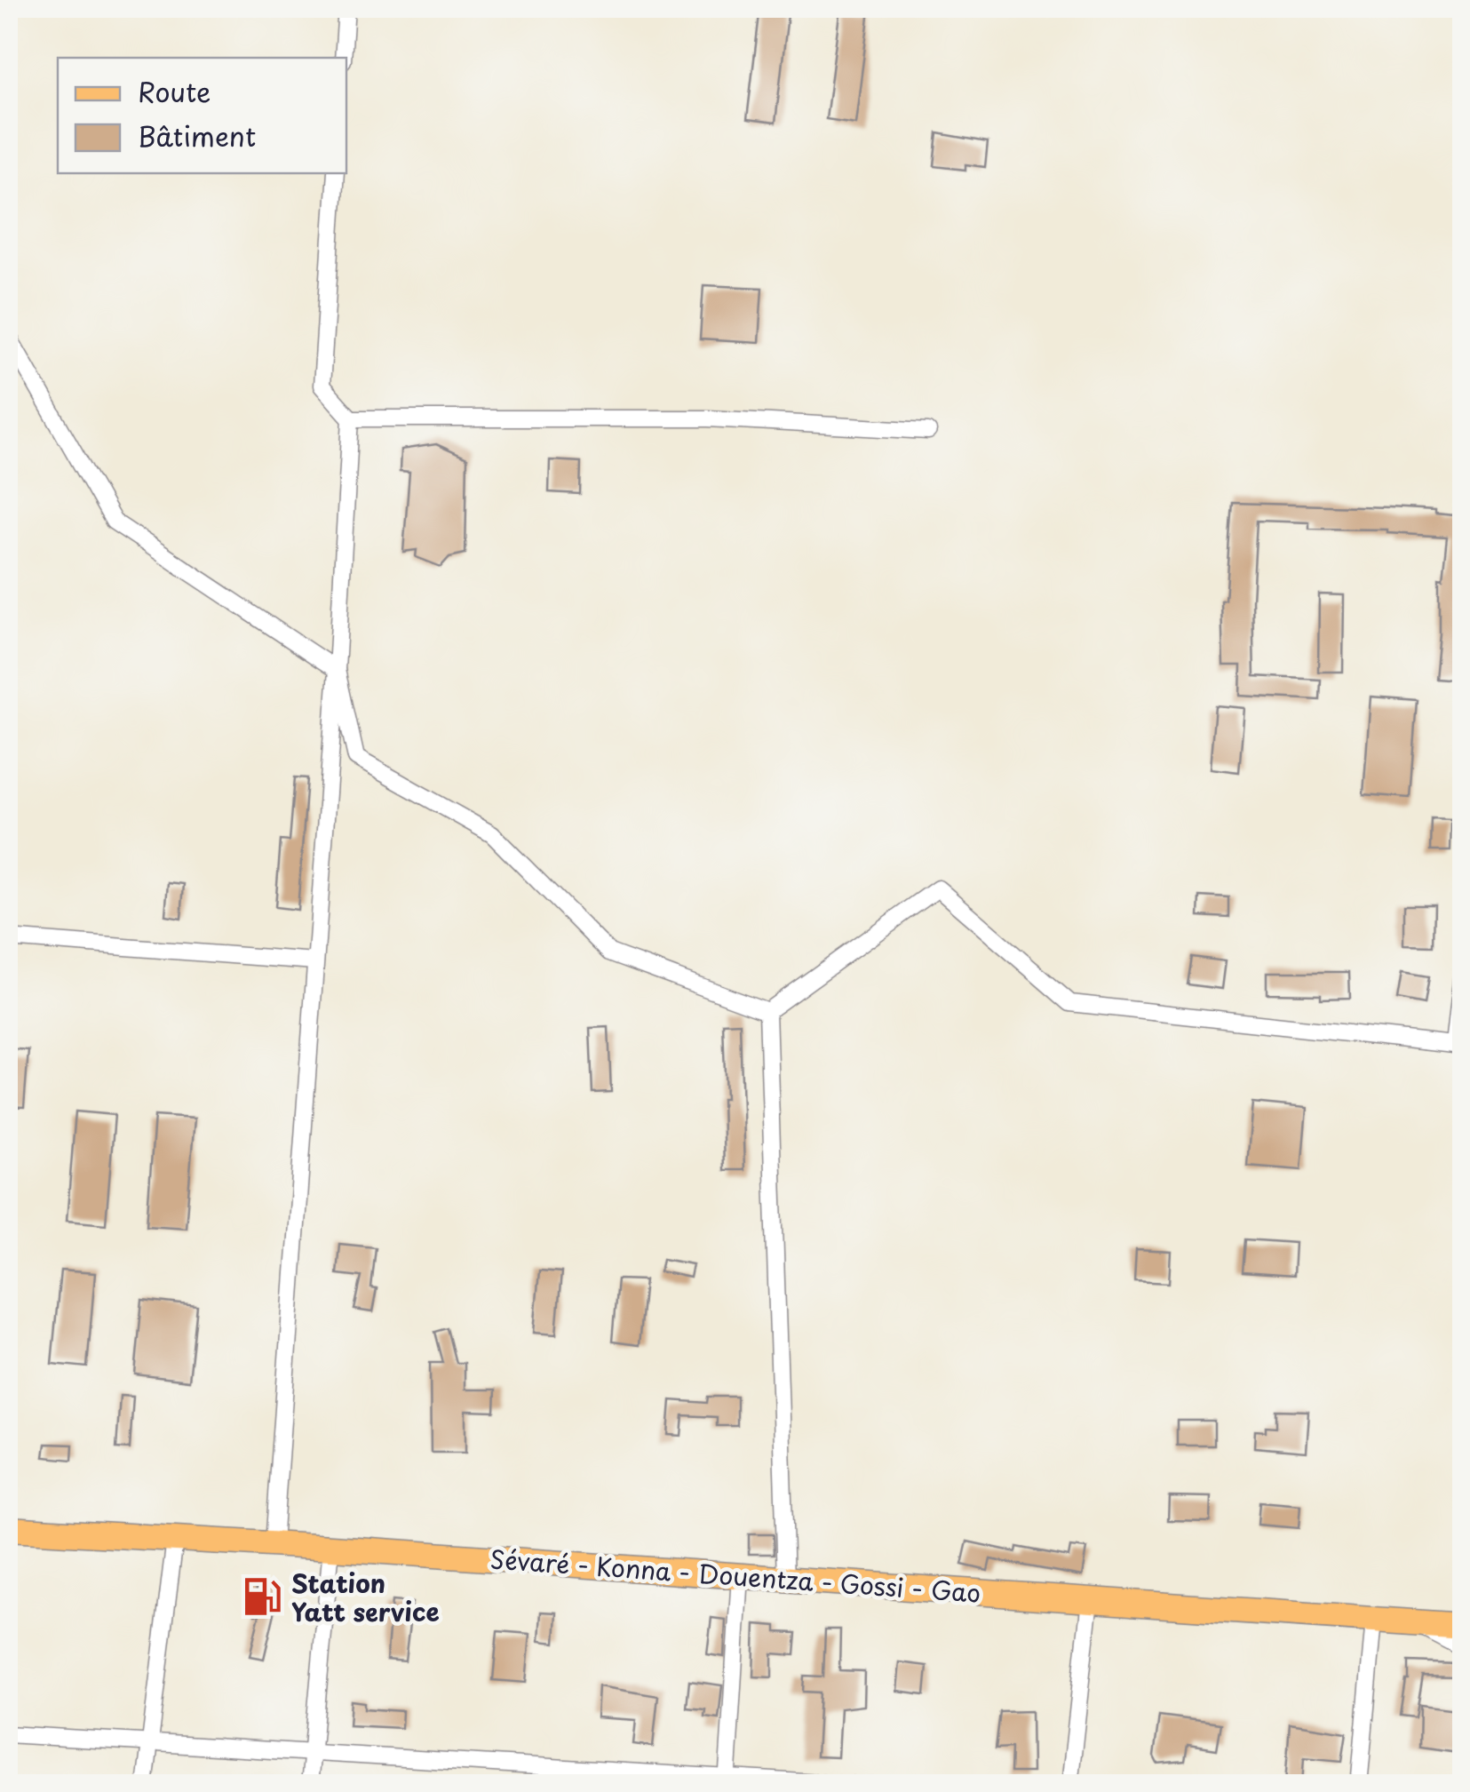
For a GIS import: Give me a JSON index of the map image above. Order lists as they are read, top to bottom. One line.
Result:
{"streets":{"main road":["Sévaré - Konna - Douentza - Gossi - Gao"]},"places":{"fuel station":["Station Yatt service"]},"legend":["Route","Bâtiment"]}
